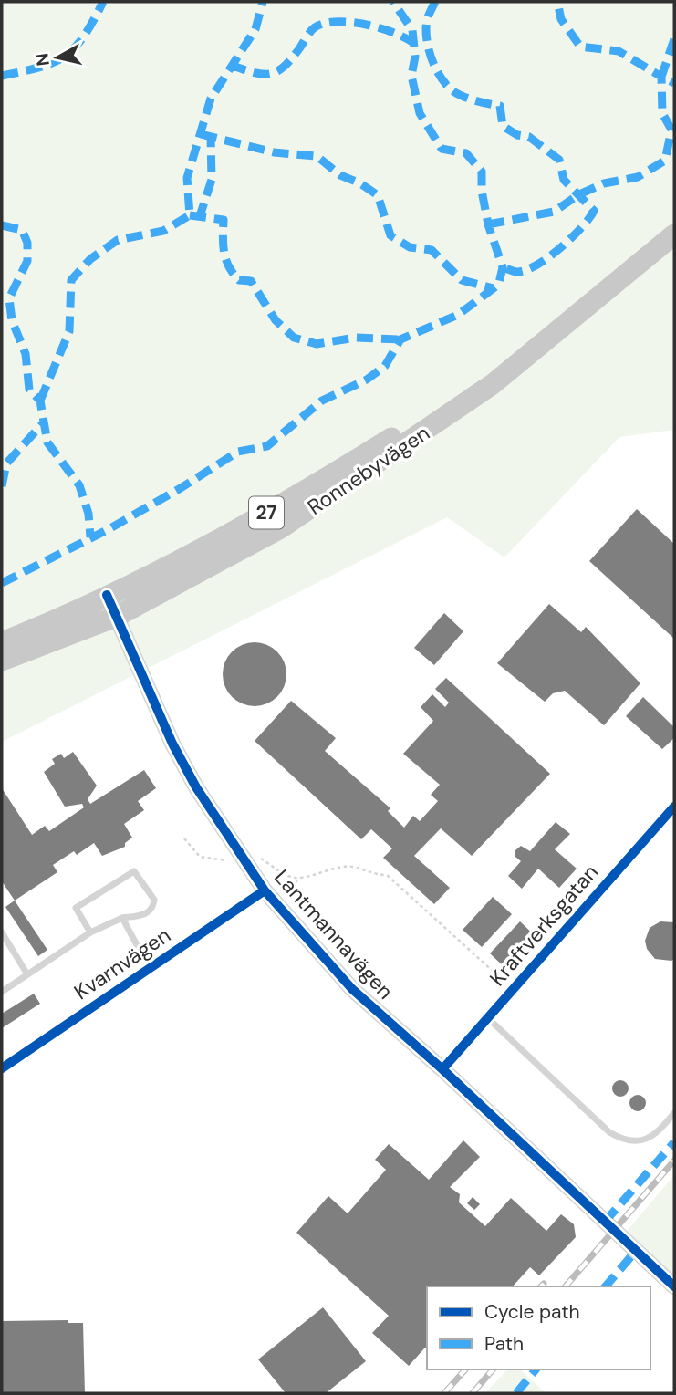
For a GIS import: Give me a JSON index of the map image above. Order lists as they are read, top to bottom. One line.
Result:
{"streets":{"main road":["Ronnebyvägen","27"],"street":["Kraftverksgatan","Lantmannavägen","Kvarnvägen"]},"crossings":[["Ronnebyvägen","Lantmannavägen"],["Kraftverksgatan","Lantmannavägen"],["Lantmannavägen","Kvarnvägen"]],"legend":["Cycle path","Path"],"north":"left"}
